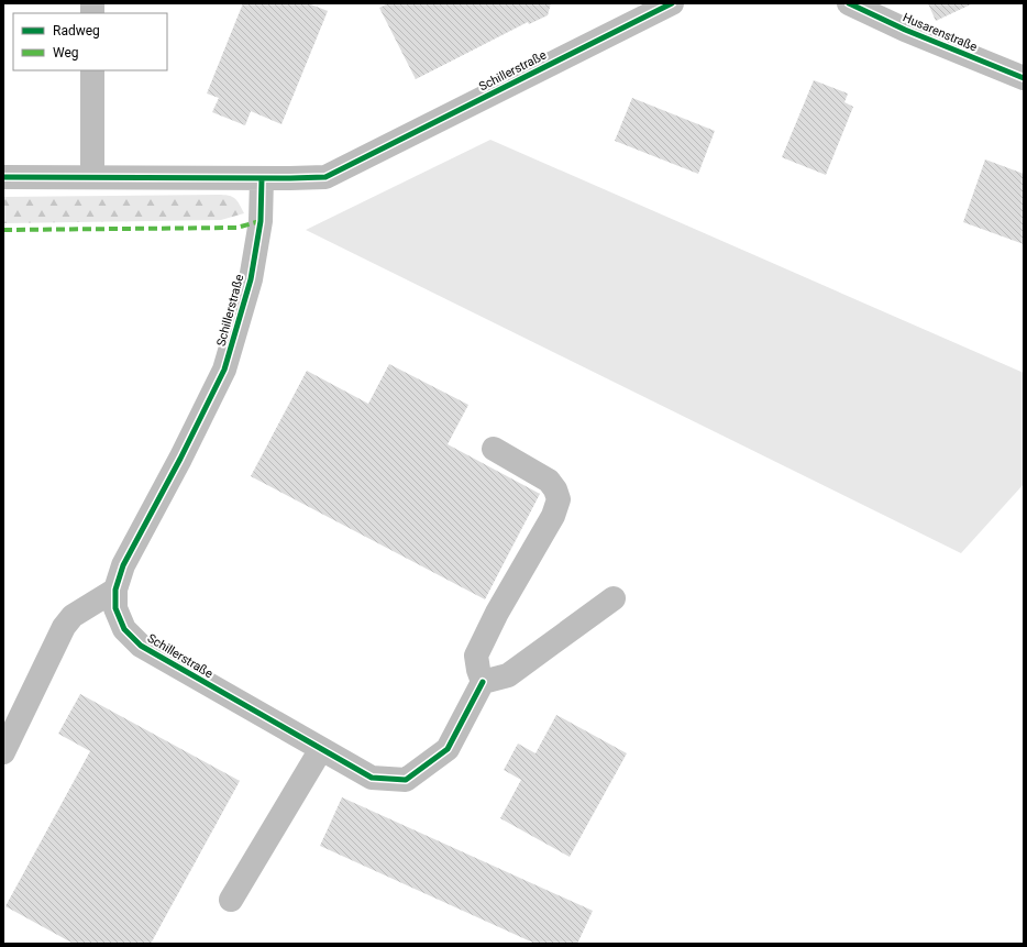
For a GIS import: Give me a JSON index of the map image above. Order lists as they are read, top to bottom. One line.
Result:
{"streets":{"street":["Husarenstraße","Schillerstraße"]},"legend":["Radweg","Weg"]}
